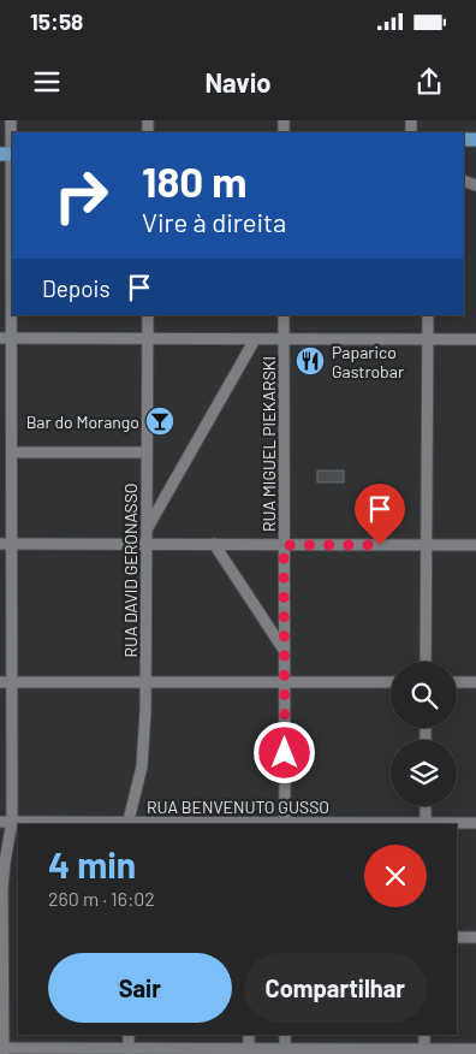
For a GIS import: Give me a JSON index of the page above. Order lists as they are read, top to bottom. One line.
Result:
{"streets":{"street":["RUA MIGUEL PIEKARSKI","RUA DAVID GERONASSO","RUA BENVENUTO GUSSO"]},"crossings":[["RUA MIGUEL PIEKARSKI","RUA BENVENUTO GUSSO"],["RUA DAVID GERONASSO","RUA BENVENUTO GUSSO"]],"places":{"restaurant":["Paparico Gastrobar"],"bar":["Bar do Morango"]},"page":{"status":"15:58","header":"Navio","turn":["180 m","Vire à direita"],"then":"Depois","heading":["4 min","260 m · 16:02"],"buttons":["Sair","Compartilhar"]}}
